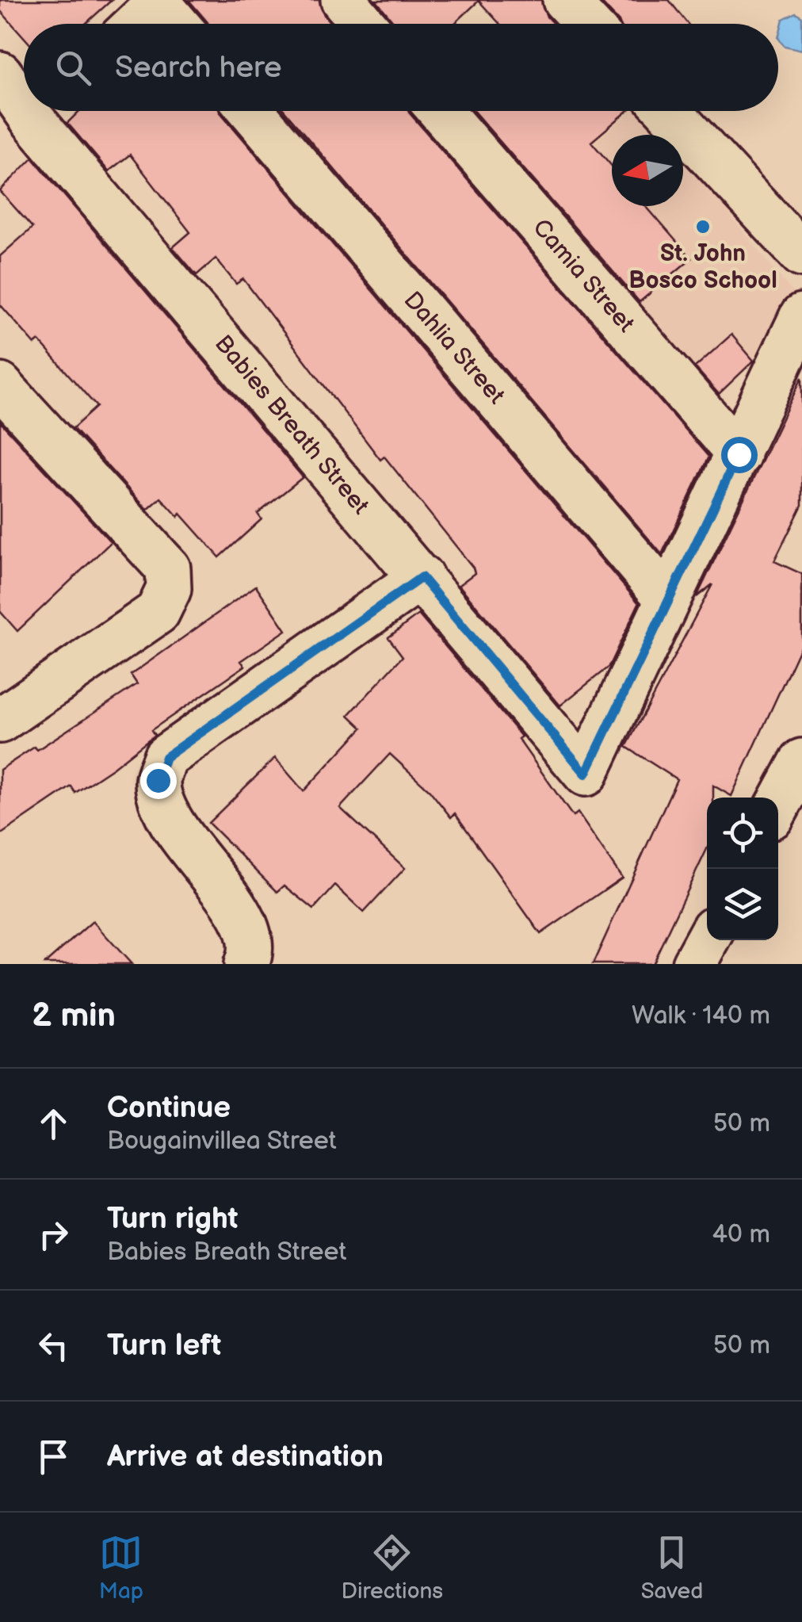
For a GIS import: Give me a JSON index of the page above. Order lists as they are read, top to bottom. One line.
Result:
{"streets":{"street":["Camia Street","Dahlia Street","Babies Breath Street"]},"crossings":[["Dahlia Street","Babies Breath Street"]],"places":["St. John Bosco School"],"north":"left","page":{"search":"Search here","heading":["2 min","Walk · 140 m"],"list":[["Continue","Bougainvillea Street","50 m"],["Turn right","Babies Breath Street","40 m"],["Turn left","50 m"],"Arrive at destination"],"nav":["Map","Directions","Saved"]}}
